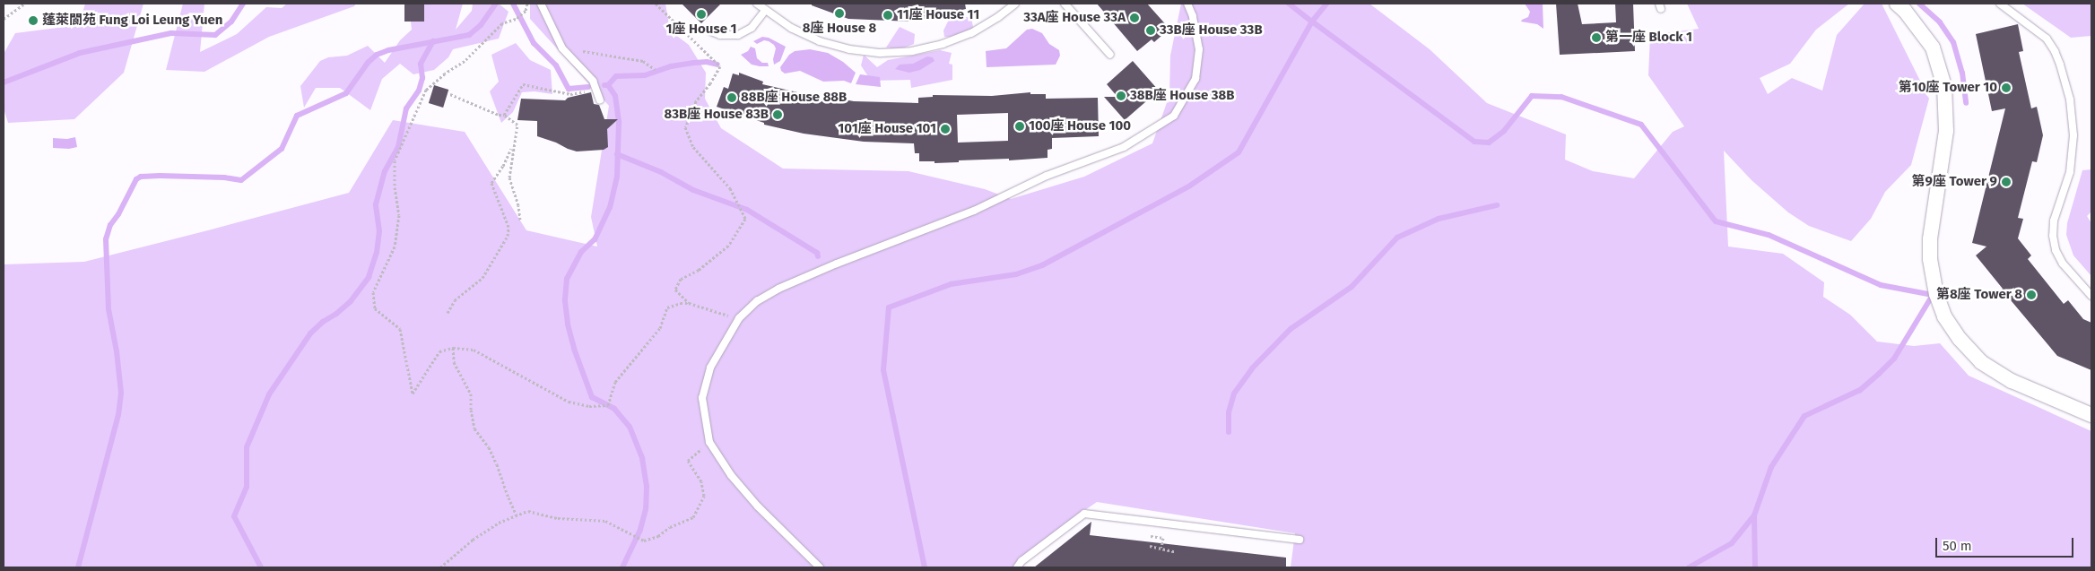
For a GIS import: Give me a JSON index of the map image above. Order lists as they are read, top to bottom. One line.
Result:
{"places":["8座 House 8","1座 House 1","11座 House 11","33A座 House 33A","蓬萊閬苑 Fung Loi Leung Yuen","33B座 House 33B","第一座 Block 1","第10座 Tower 10","38B座 House 38B","88B座 House 88B","83B座 House 83B","100座 House 100","101座 House 101","第9座 Tower 9","第8座 Tower 8"],"scale_bar":"50 m"}
